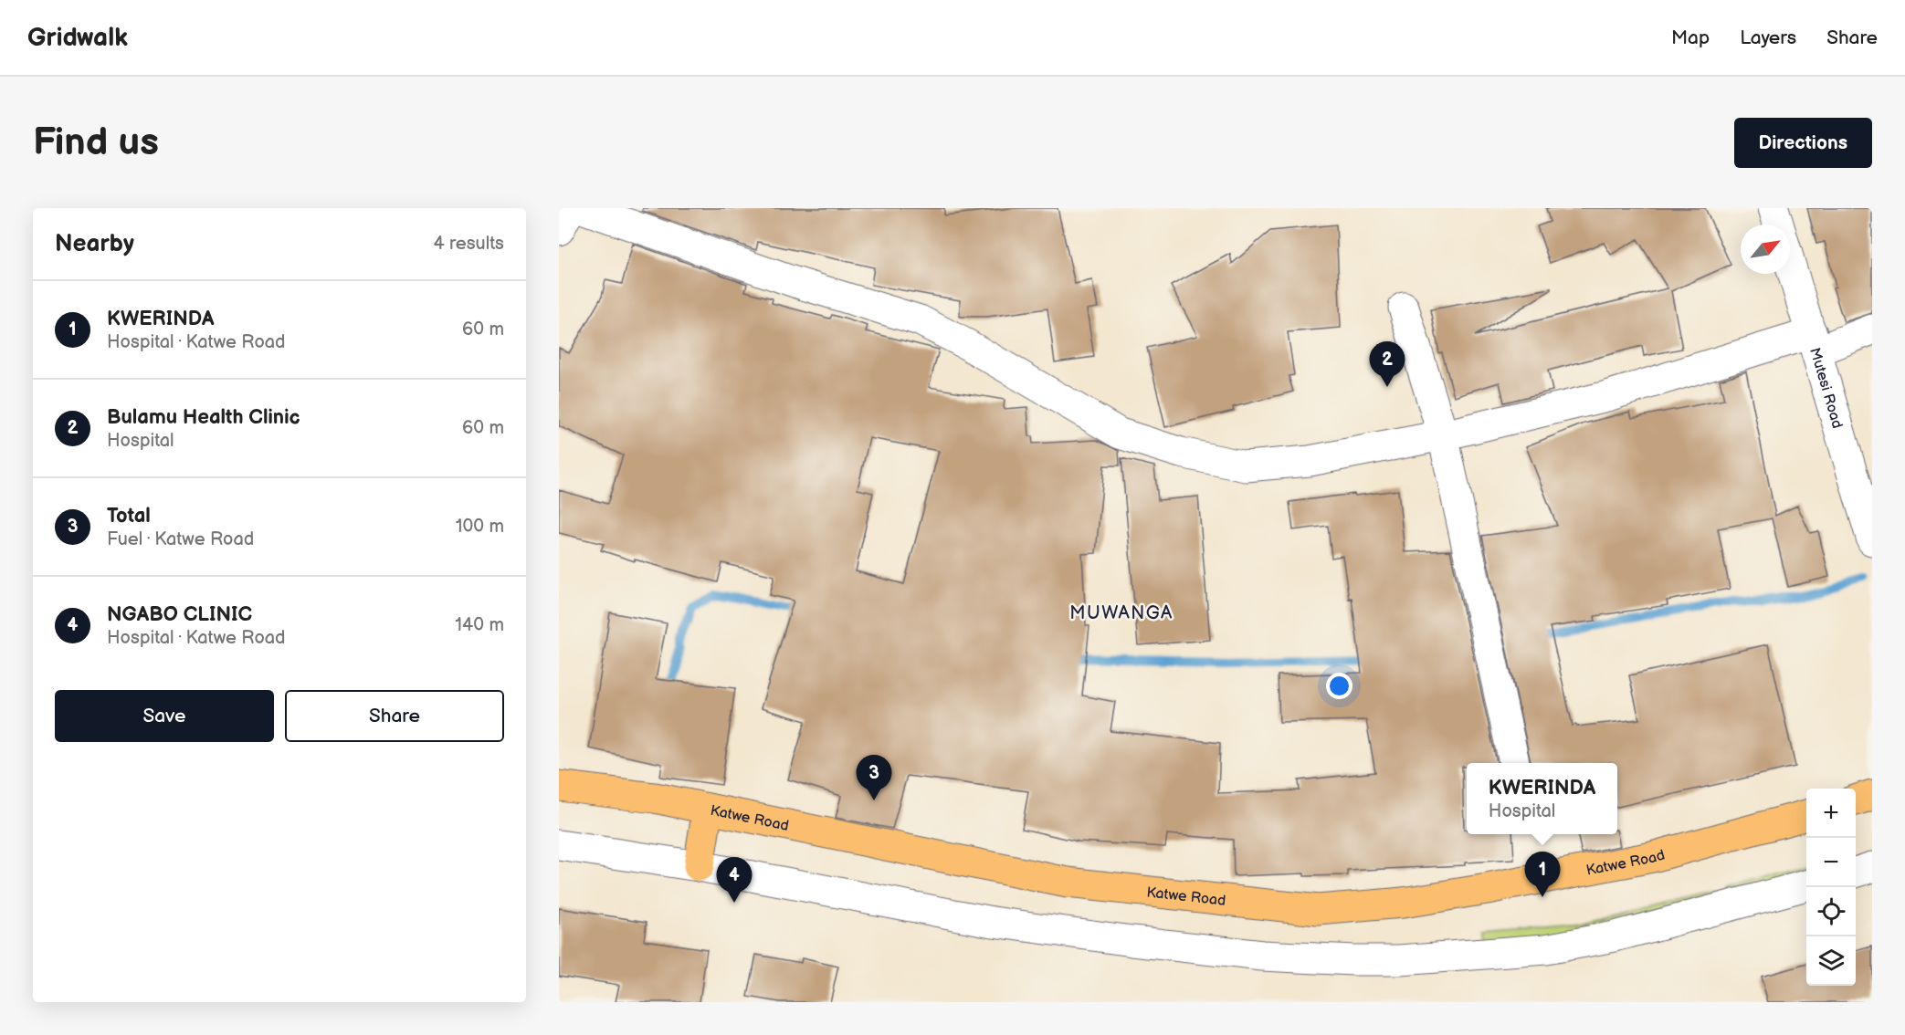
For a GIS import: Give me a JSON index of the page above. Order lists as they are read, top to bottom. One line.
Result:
{"streets":{"highway":["Katwe Road"],"street":["Mutesi Road"]},"districts":["MUWANGA"],"north":"top right","page":{"header":"Gridwalk","nav":["Map","Layers","Share"],"buttons":["Directions",["Save","Share"]],"title":"Find us","heading":["Nearby","4 results"],"list":[{"mark":"1","name":"KWERINDA","note":"Hospital · Katwe Road","value":"60 m"},{"mark":"2","name":"Bulamu Health Clinic","note":"Hospital","value":"60 m"},{"mark":"3","name":"Total","note":"Fuel · Katwe Road","value":"100 m"},{"mark":"4","name":"NGABO CLINIC","note":"Hospital · Katwe Road","value":"140 m"}],"pins":["2","3","1","4"],"popup":["KWERINDA","Hospital"],"map_buttons":["+","−"]}}
